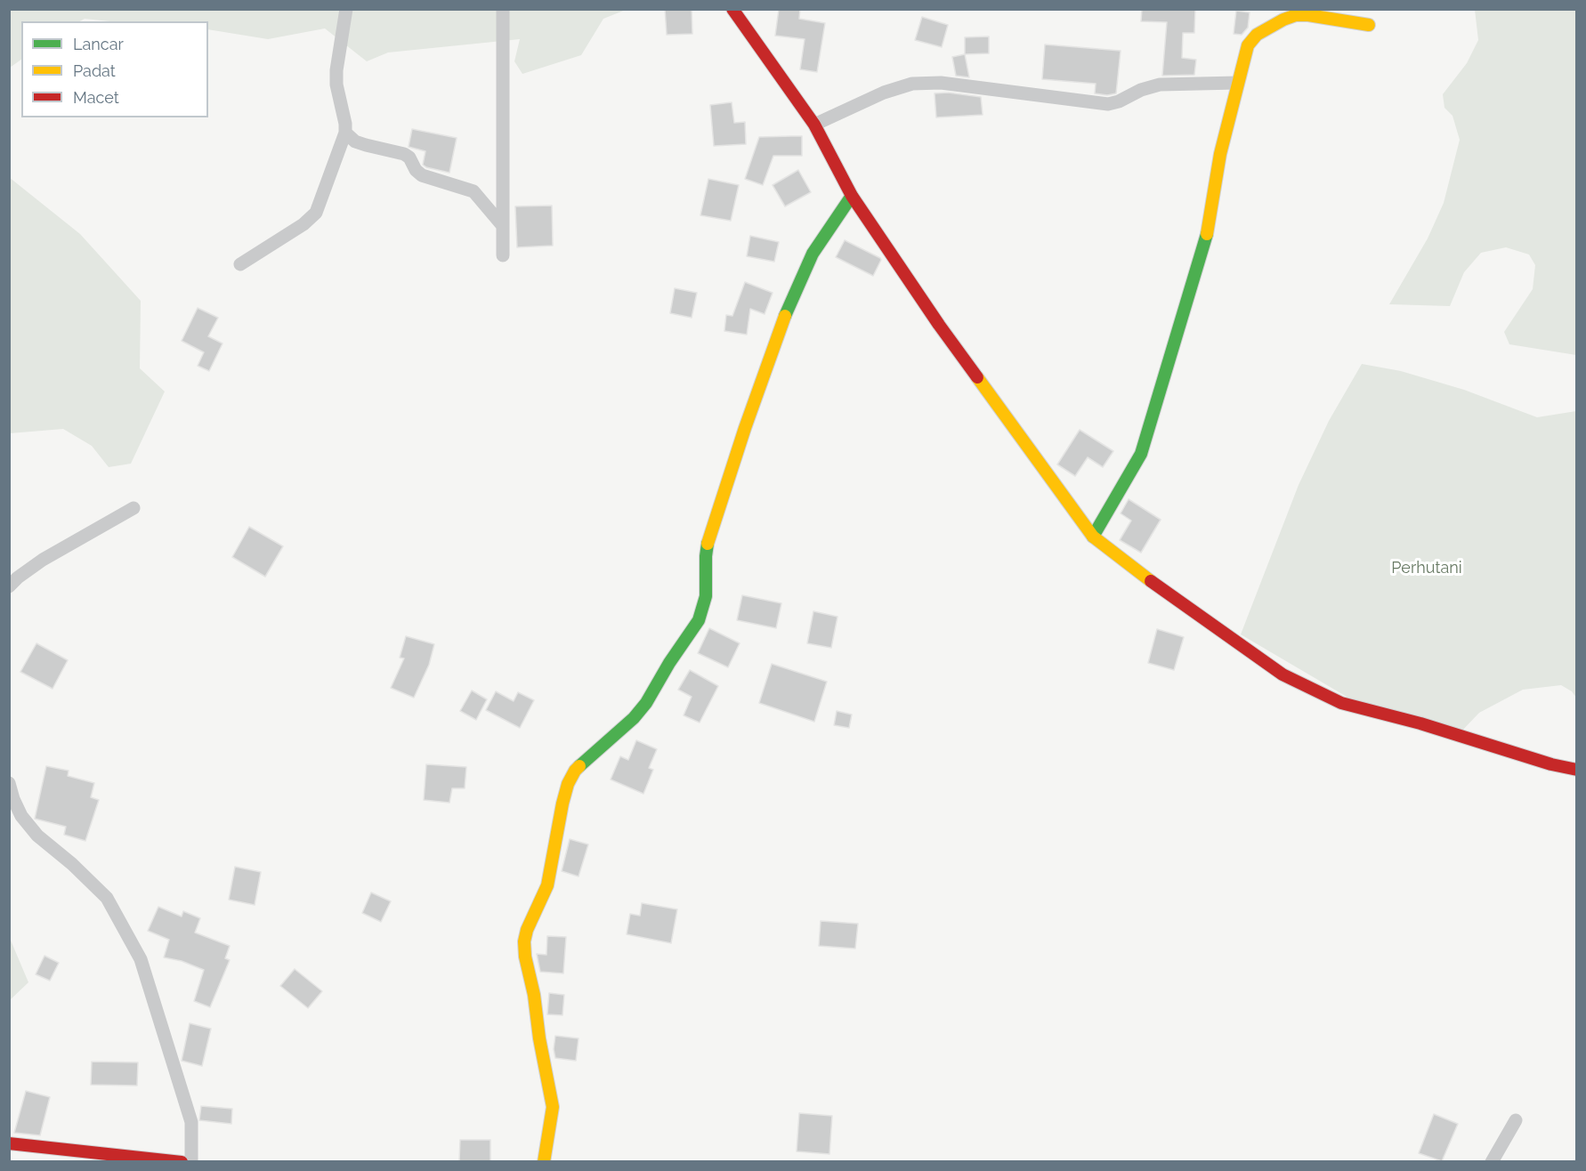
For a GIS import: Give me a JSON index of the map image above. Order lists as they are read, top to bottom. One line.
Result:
{"parks":["Perhutani"],"legend":["Lancar","Padat","Macet"]}
